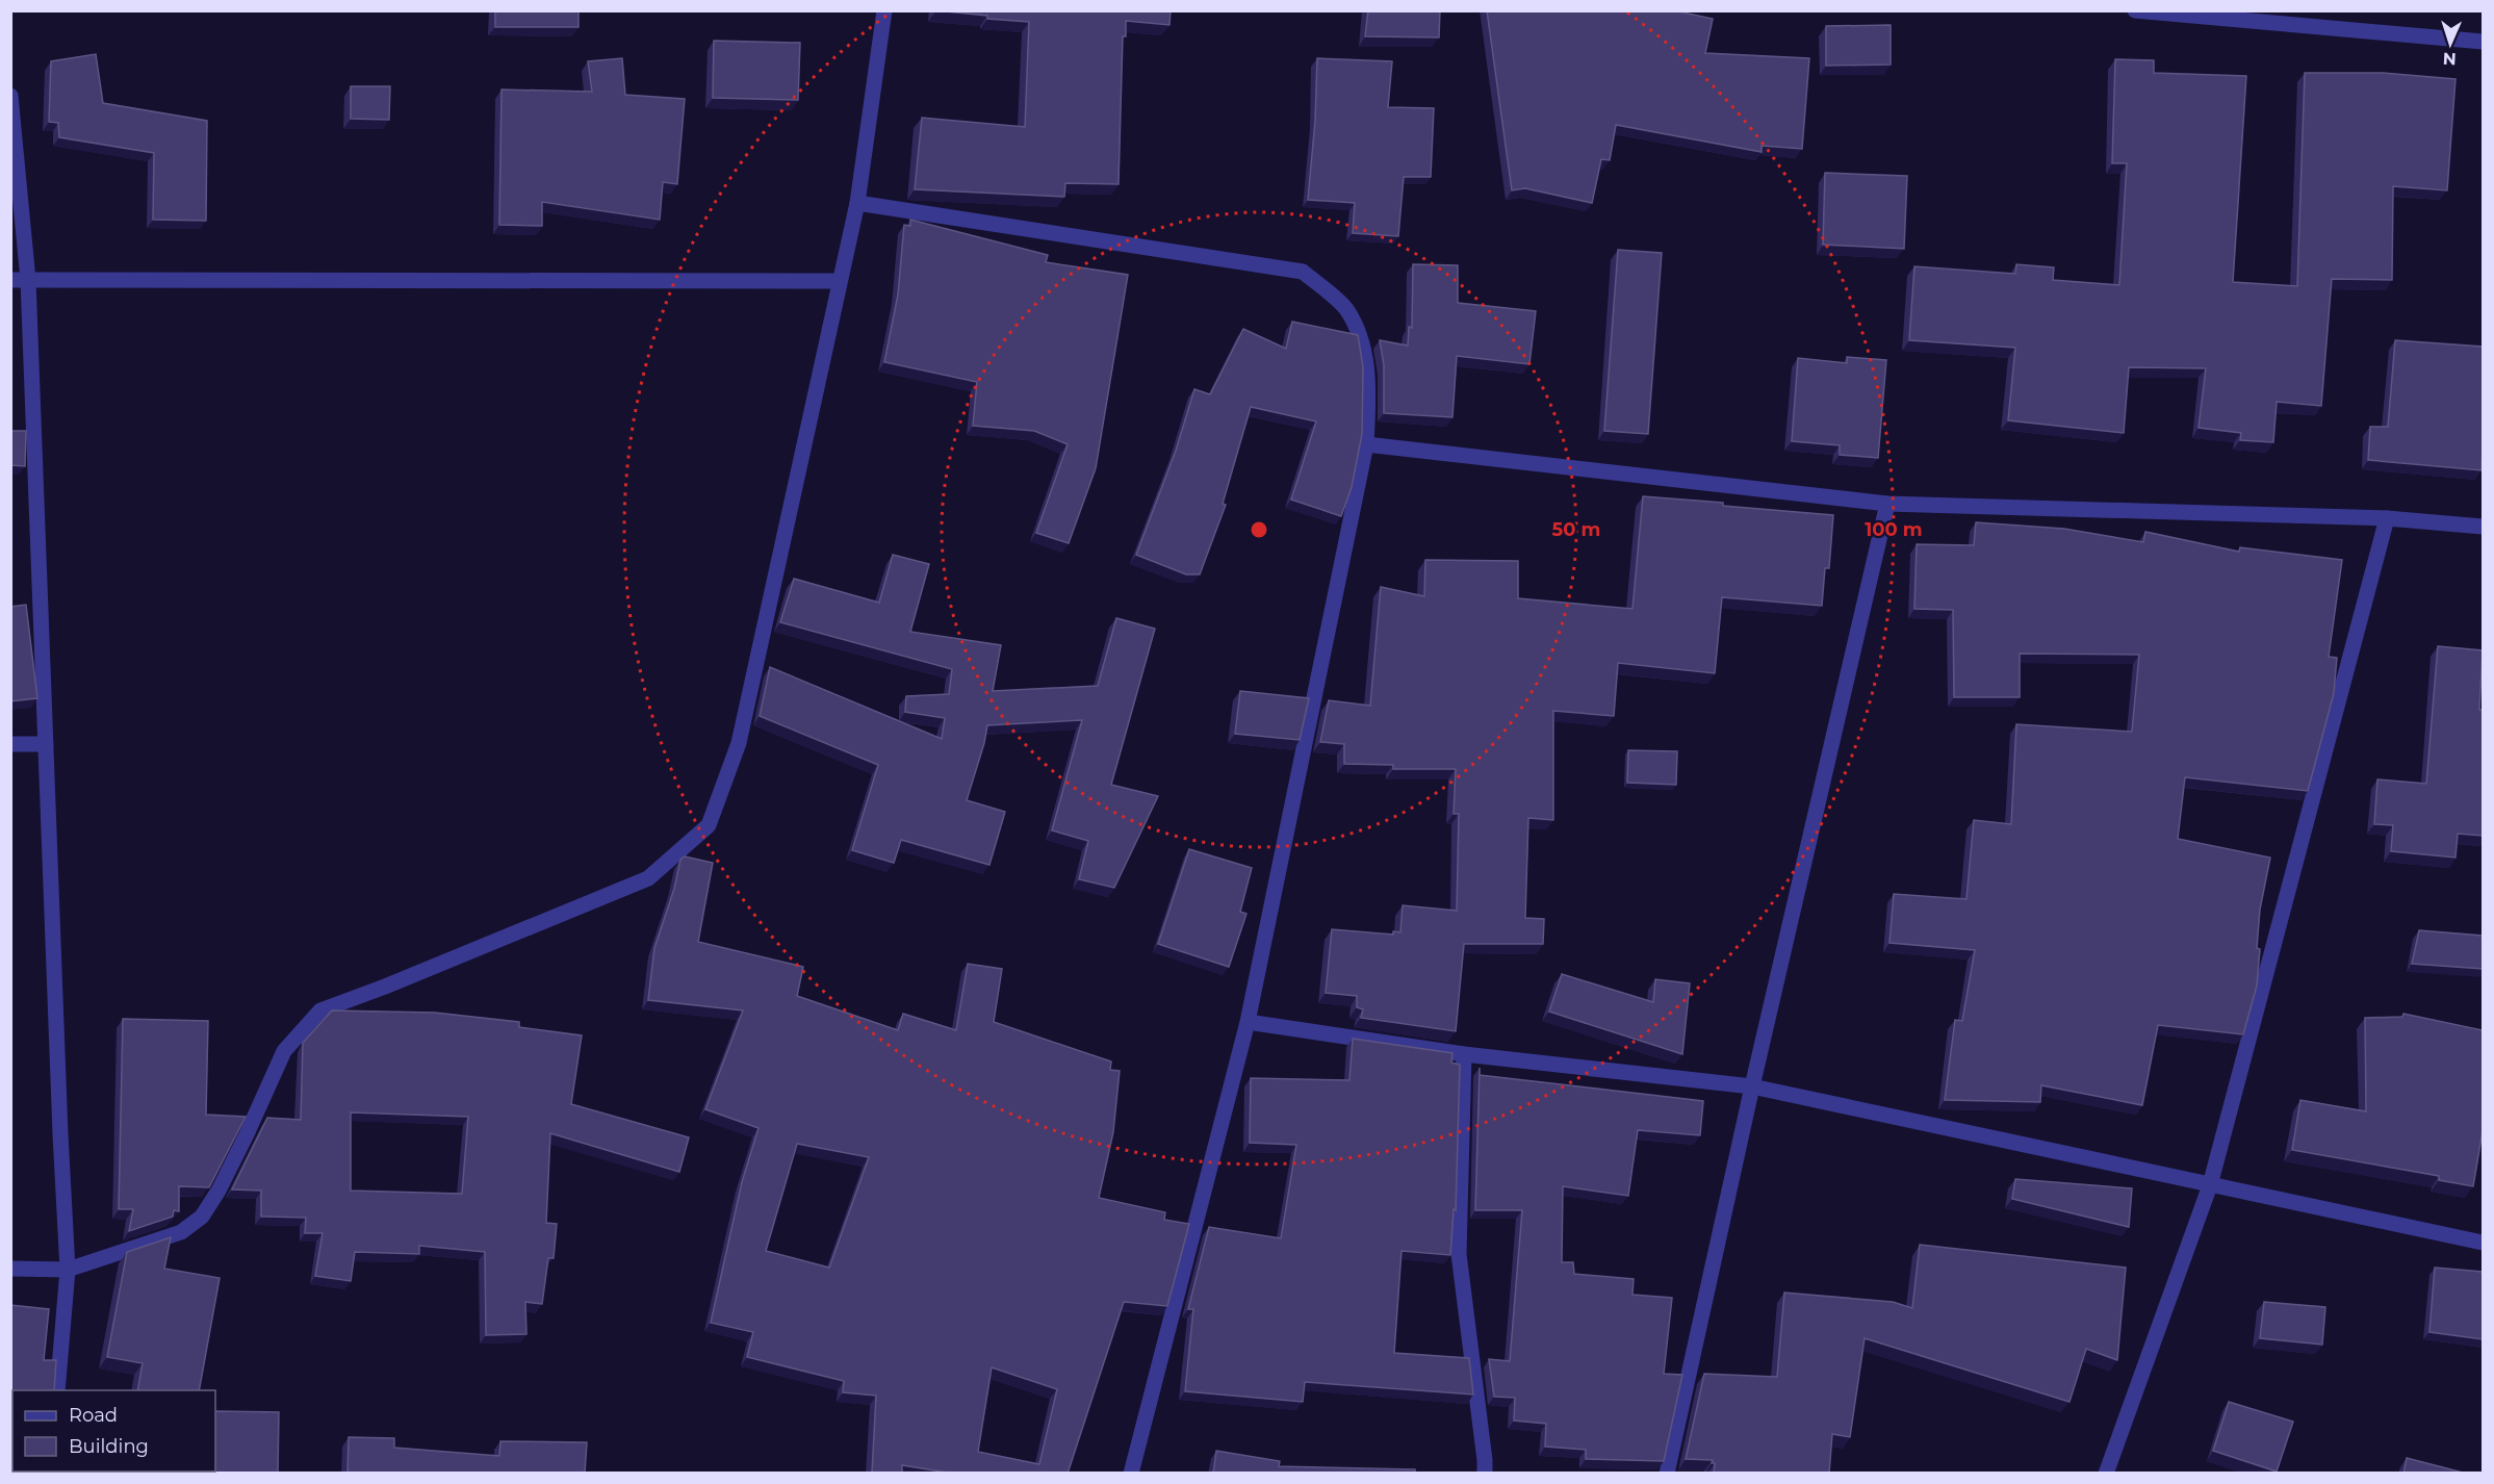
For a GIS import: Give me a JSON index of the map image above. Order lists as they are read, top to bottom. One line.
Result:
{"legend":["Road","Building"],"north":"bottom","rings":["50 m","100 m"]}
